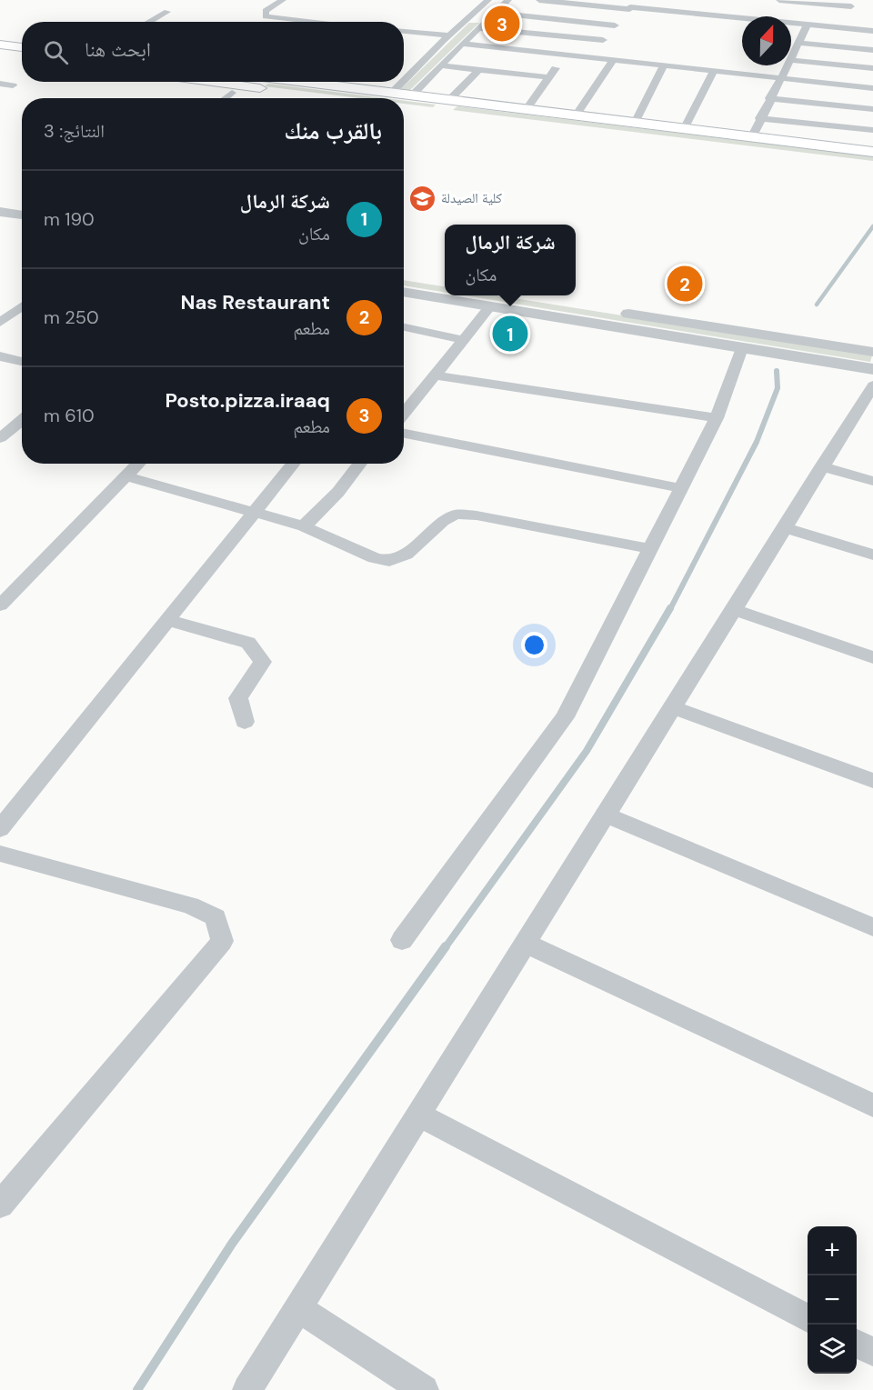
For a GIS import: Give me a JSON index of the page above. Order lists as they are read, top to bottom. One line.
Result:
{"places":{"school or university":["كلية الصيدلة"]},"north":"top","page":{"pins":["3","2","1"],"search":"ابحث هنا","heading":["بالقرب منك","النتائج: 3"],"list":[{"mark":"1","name":"شركة الرمال","note":"مكان","value":"190 m"},{"mark":"2","name":"Nas Restaurant","note":"مطعم","value":"250 m"},{"mark":"3","name":"Posto.pizza.iraaq","note":"مطعم","value":"610 m"}],"popup":["شركة الرمال","مكان"],"map_buttons":["+","−"]}}
